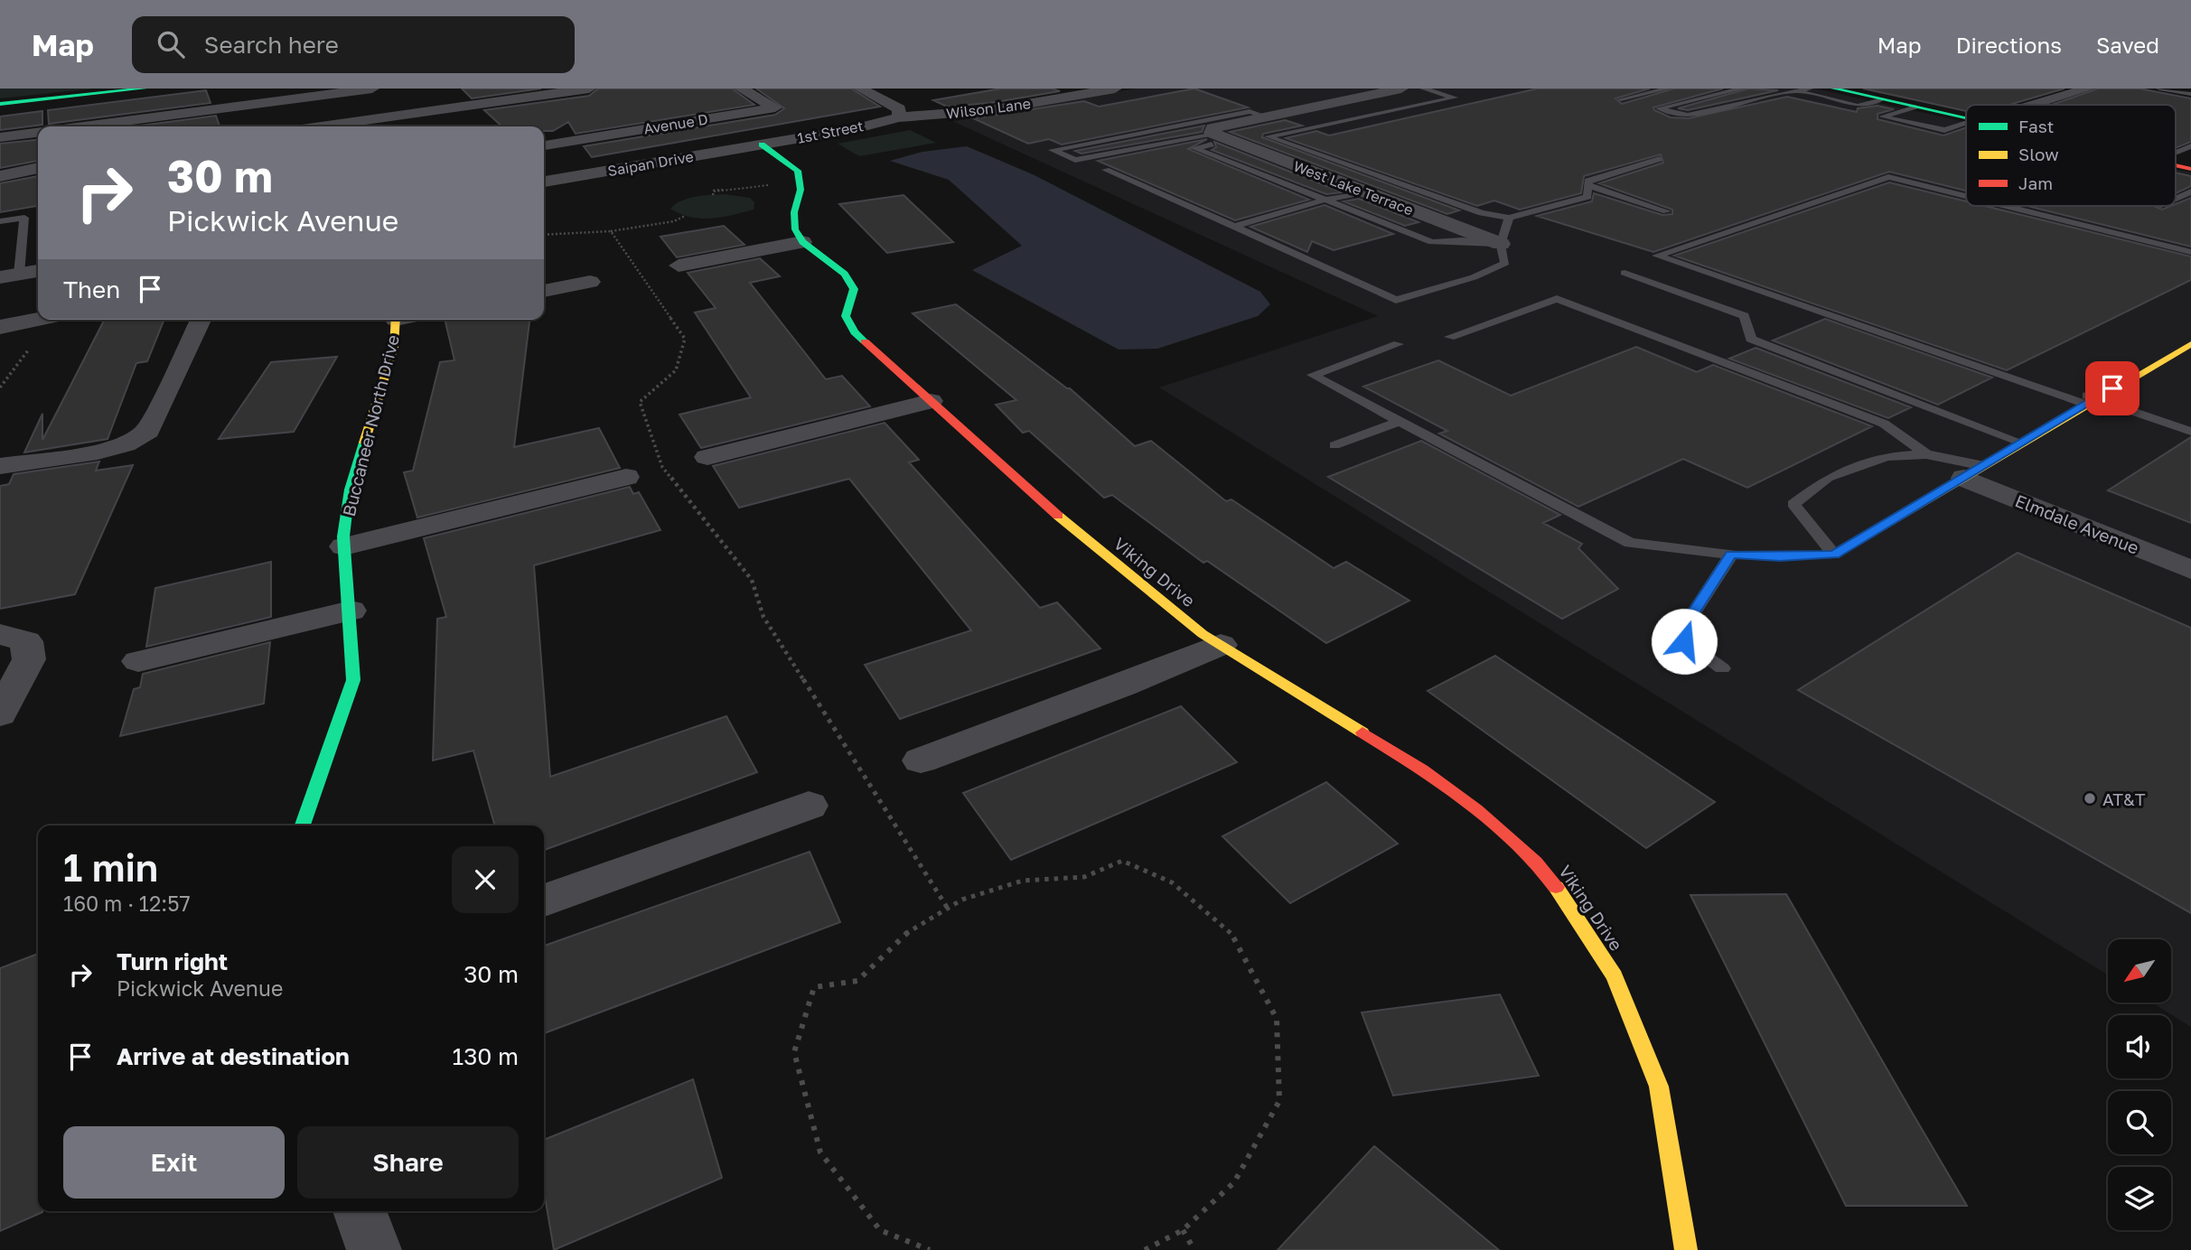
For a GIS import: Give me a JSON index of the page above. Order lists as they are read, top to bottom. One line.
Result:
{"streets":{"street":["Wilson Lane","Avenue D","1st Street","Saipan Drive","West Lake Terrace","Buccaneer North Drive","Elmdale Avenue","Viking Drive"]},"crossings":[["Wilson Lane","1st Street"],["1st Street","Saipan Drive"]],"places":["AT&T"],"legend":["Fast","Slow","Jam"],"north":"bottom left","page":{"header":"Map","search":"Search here","nav":["Map","Directions","Saved"],"turn":["30 m","Pickwick Avenue"],"then":"Then","heading":["1 min","160 m · 12:57"],"list":[{"name":"Turn right","note":"Pickwick Avenue","value":"30 m"},{"name":"Arrive at destination","value":"130 m"}],"buttons":["Exit","Share"]}}
